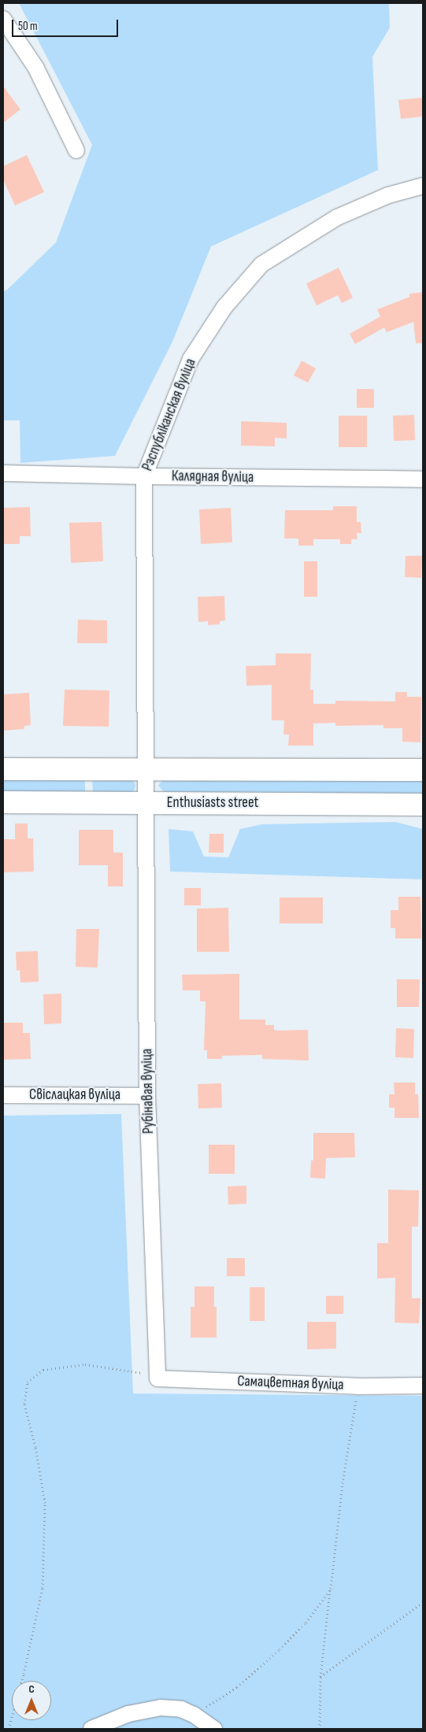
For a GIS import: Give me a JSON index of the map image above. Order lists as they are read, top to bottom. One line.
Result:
{"streets":{"street":["Рэспубліканская вуліца","Калядная вуліца","Enthusiasts street","Рубінавая вуліца","Свіслацкая вуліца","Самацветная вуліца"]},"crossings":[["Рэспубліканская вуліца","Калядная вуліца"],["Рэспубліканская вуліца","Enthusiasts street"],["Рэспубліканская вуліца","Рубінавая вуліца"],["Enthusiasts street","Рубінавая вуліца"],["Рубінавая вуліца","Свіслацкая вуліца"],["Рубінавая вуліца","Самацветная вуліца"]],"scale_bar":"50 m","north":"top"}
